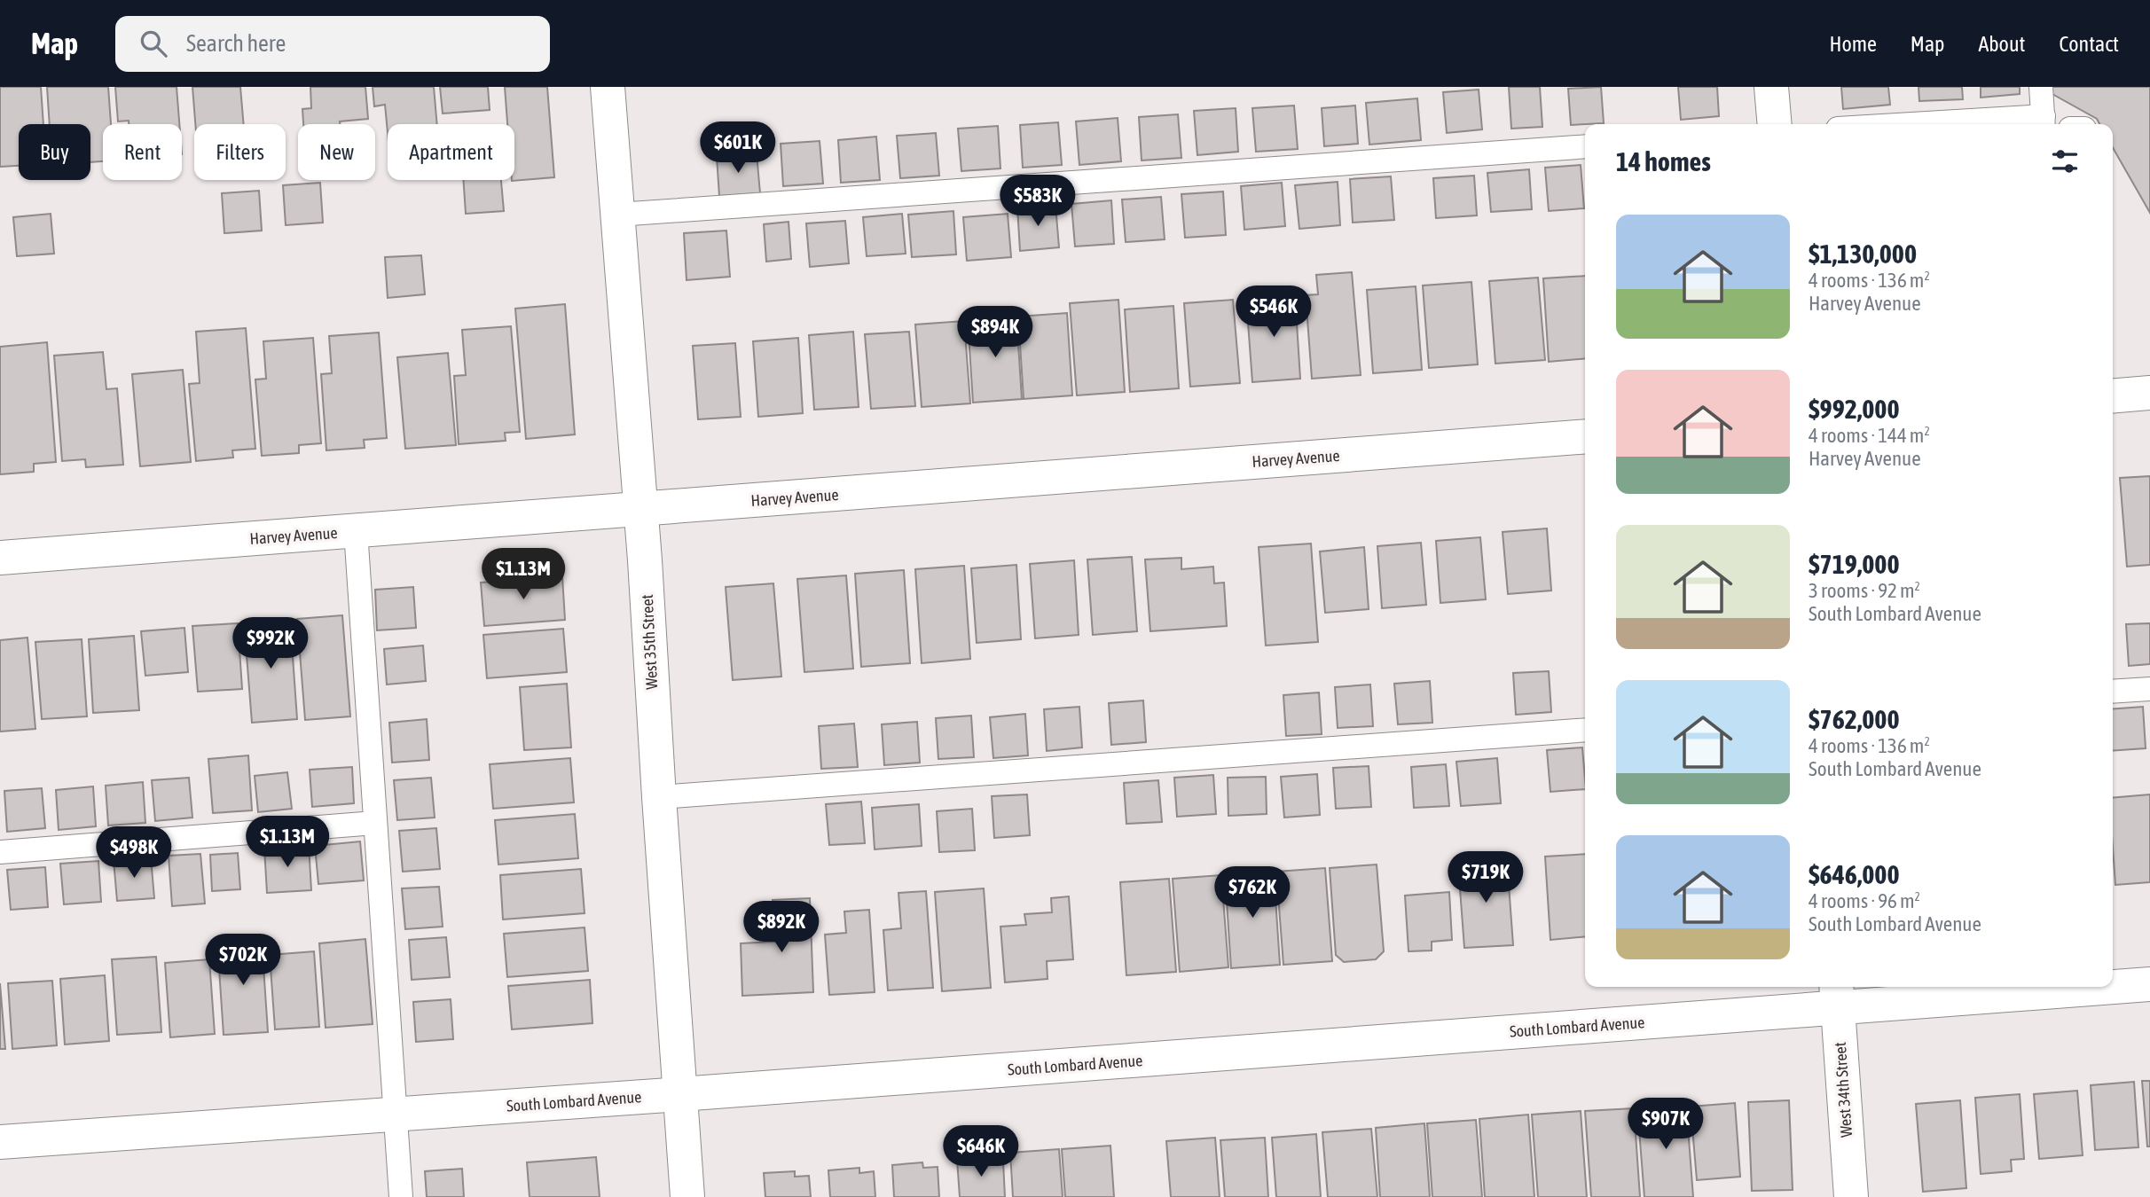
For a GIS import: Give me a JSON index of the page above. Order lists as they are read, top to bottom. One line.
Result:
{"streets":{"street":["Harvey Avenue","West 35th Street","South Lombard Avenue","West 34th Street"]},"crossings":[["Harvey Avenue","West 35th Street"],["West 35th Street","South Lombard Avenue"],["South Lombard Avenue","West 34th Street"]],"page":{"header":"Map","search":"Search here","nav":["Home","Map","About","Contact"],"price":["$601K","$583K","$546K","$894K","$1.13M","$992K","$1.13M","$498K","$719K","$762K","$892K","$702K","$907K","$646K"],"chip":["Buy","Rent","Filters","New","Apartment"],"heading":"14 homes","list":[{"name":"$1,130,000","note":"4 rooms · 136 m² · Harvey Avenue"},{"name":"$992,000","note":"4 rooms · 144 m² · Harvey Avenue"},{"name":"$719,000","note":"3 rooms · 92 m² · South Lombard Avenue"},{"name":"$762,000","note":"4 rooms · 136 m² · South Lombard Avenue"},{"name":"$646,000","note":"4 rooms · 96 m² · South Lombard Avenue"}]}}
